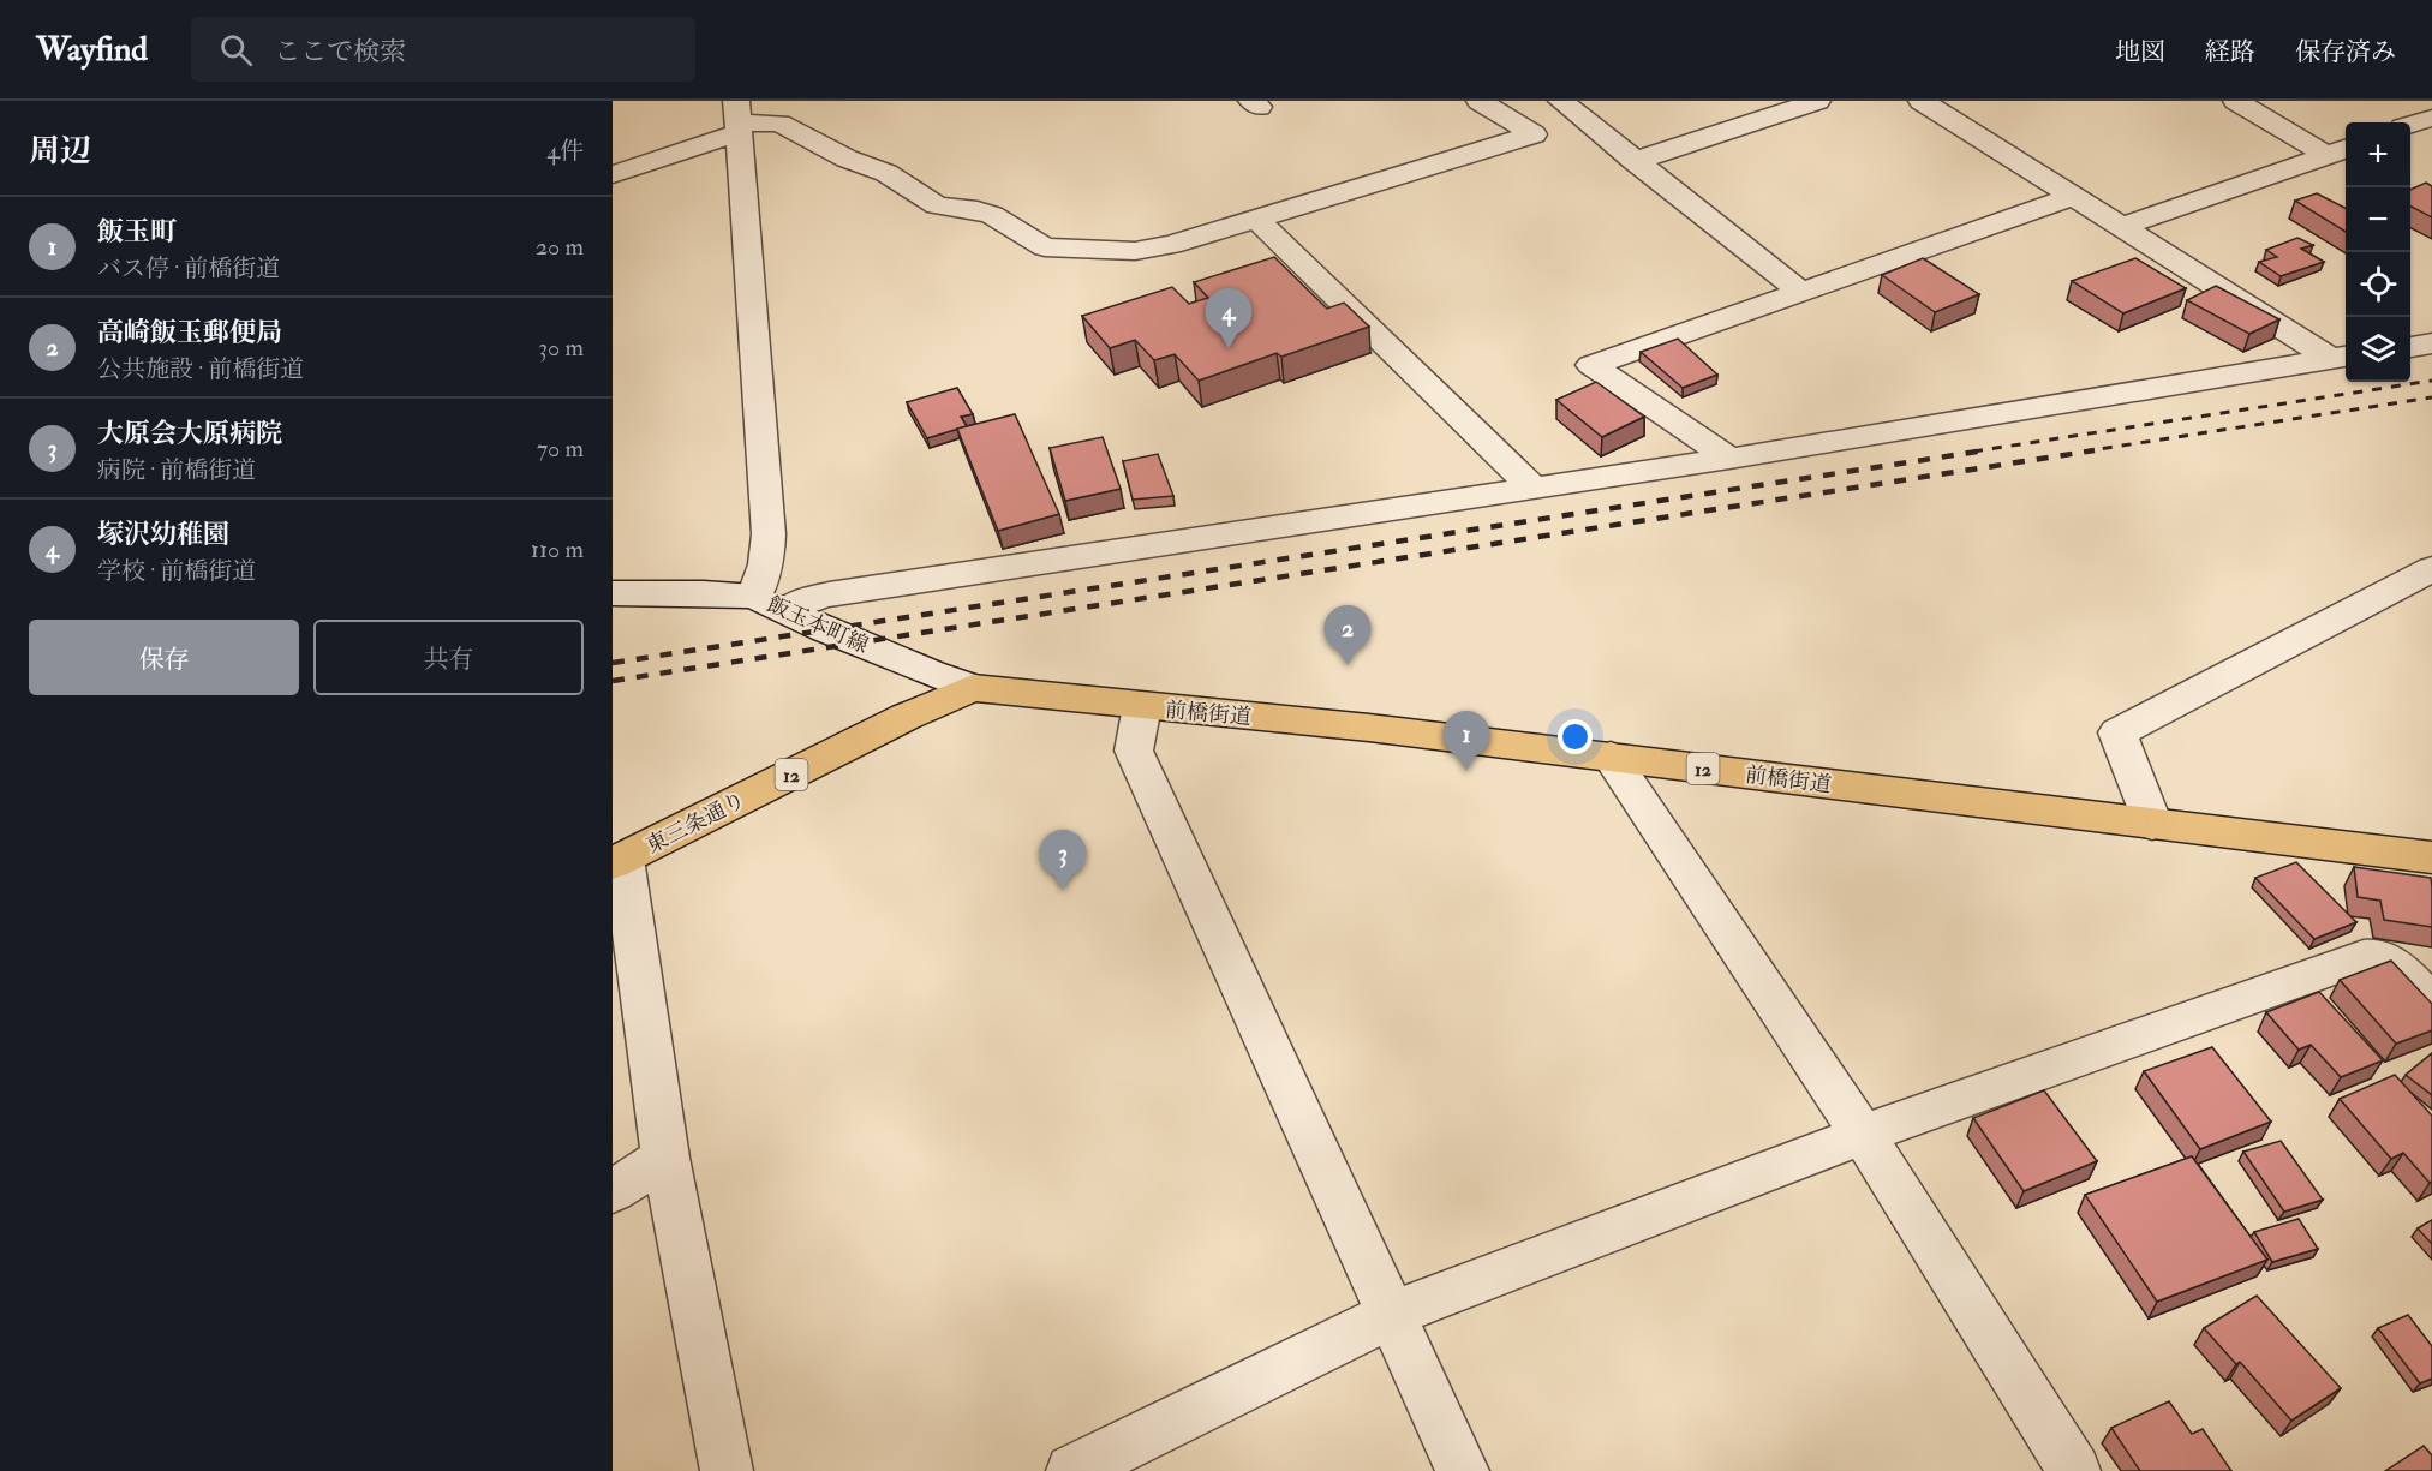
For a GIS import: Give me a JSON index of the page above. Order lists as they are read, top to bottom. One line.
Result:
{"streets":{"main road":["前橋街道","12","東三条通り"],"street":["飯玉本町線"]},"crossings":[["飯玉本町線","前橋街道"],["飯玉本町線","東三条通り"],["前橋街道","東三条通り"]],"page":{"header":"Wayfind","search":"ここで検索","nav":["地図","経路","保存済み"],"heading":["周辺","4件"],"map_buttons":["+","−"],"list":[{"mark":"1","name":"飯玉町","note":"バス停 · 前橋街道","value":"20 m"},{"mark":"2","name":"高崎飯玉郵便局","note":"公共施設 · 前橋街道","value":"30 m"},{"mark":"3","name":"大原会大原病院","note":"病院 · 前橋街道","value":"70 m"},{"mark":"4","name":"塚沢幼稚園","note":"学校 · 前橋街道","value":"110 m"}],"pins":["4","2","1","3"],"buttons":["保存","共有"]}}
